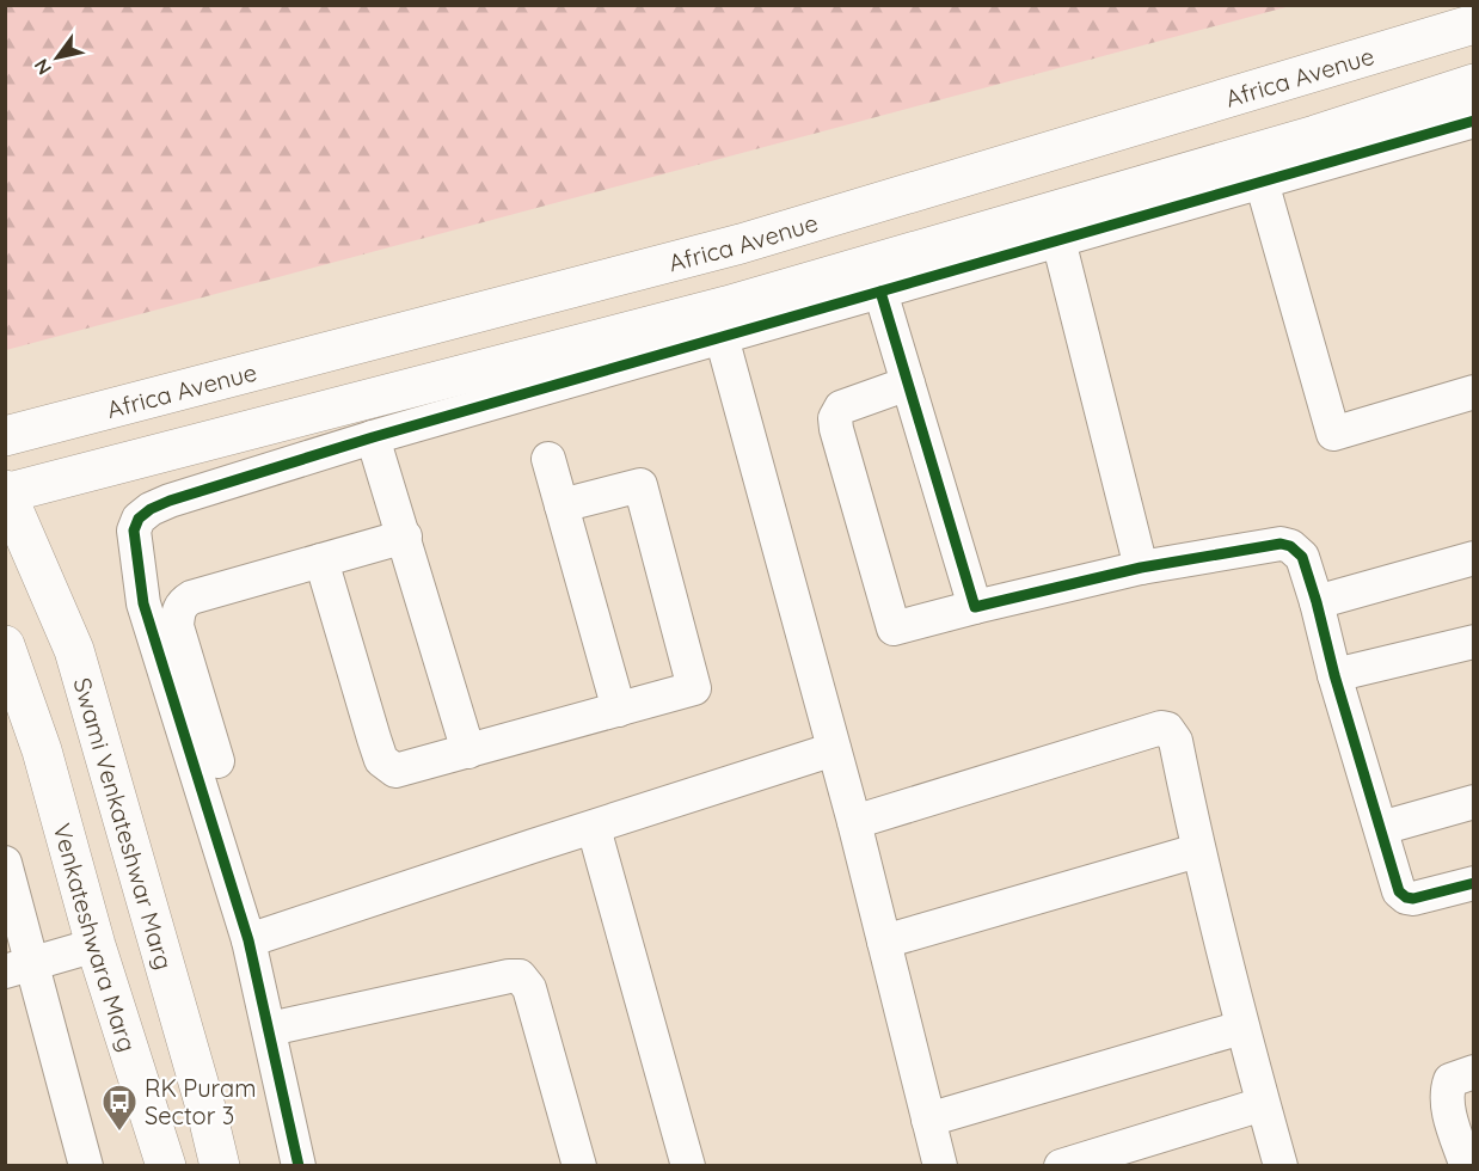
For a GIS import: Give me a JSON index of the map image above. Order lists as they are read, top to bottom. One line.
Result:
{"streets":{"main road":["Africa Avenue","Swami Venkateshwar Marg","Venkateshwara Marg"]},"places":{"bus stop":["RK Puram Sector 3"]},"north":"bottom left"}
